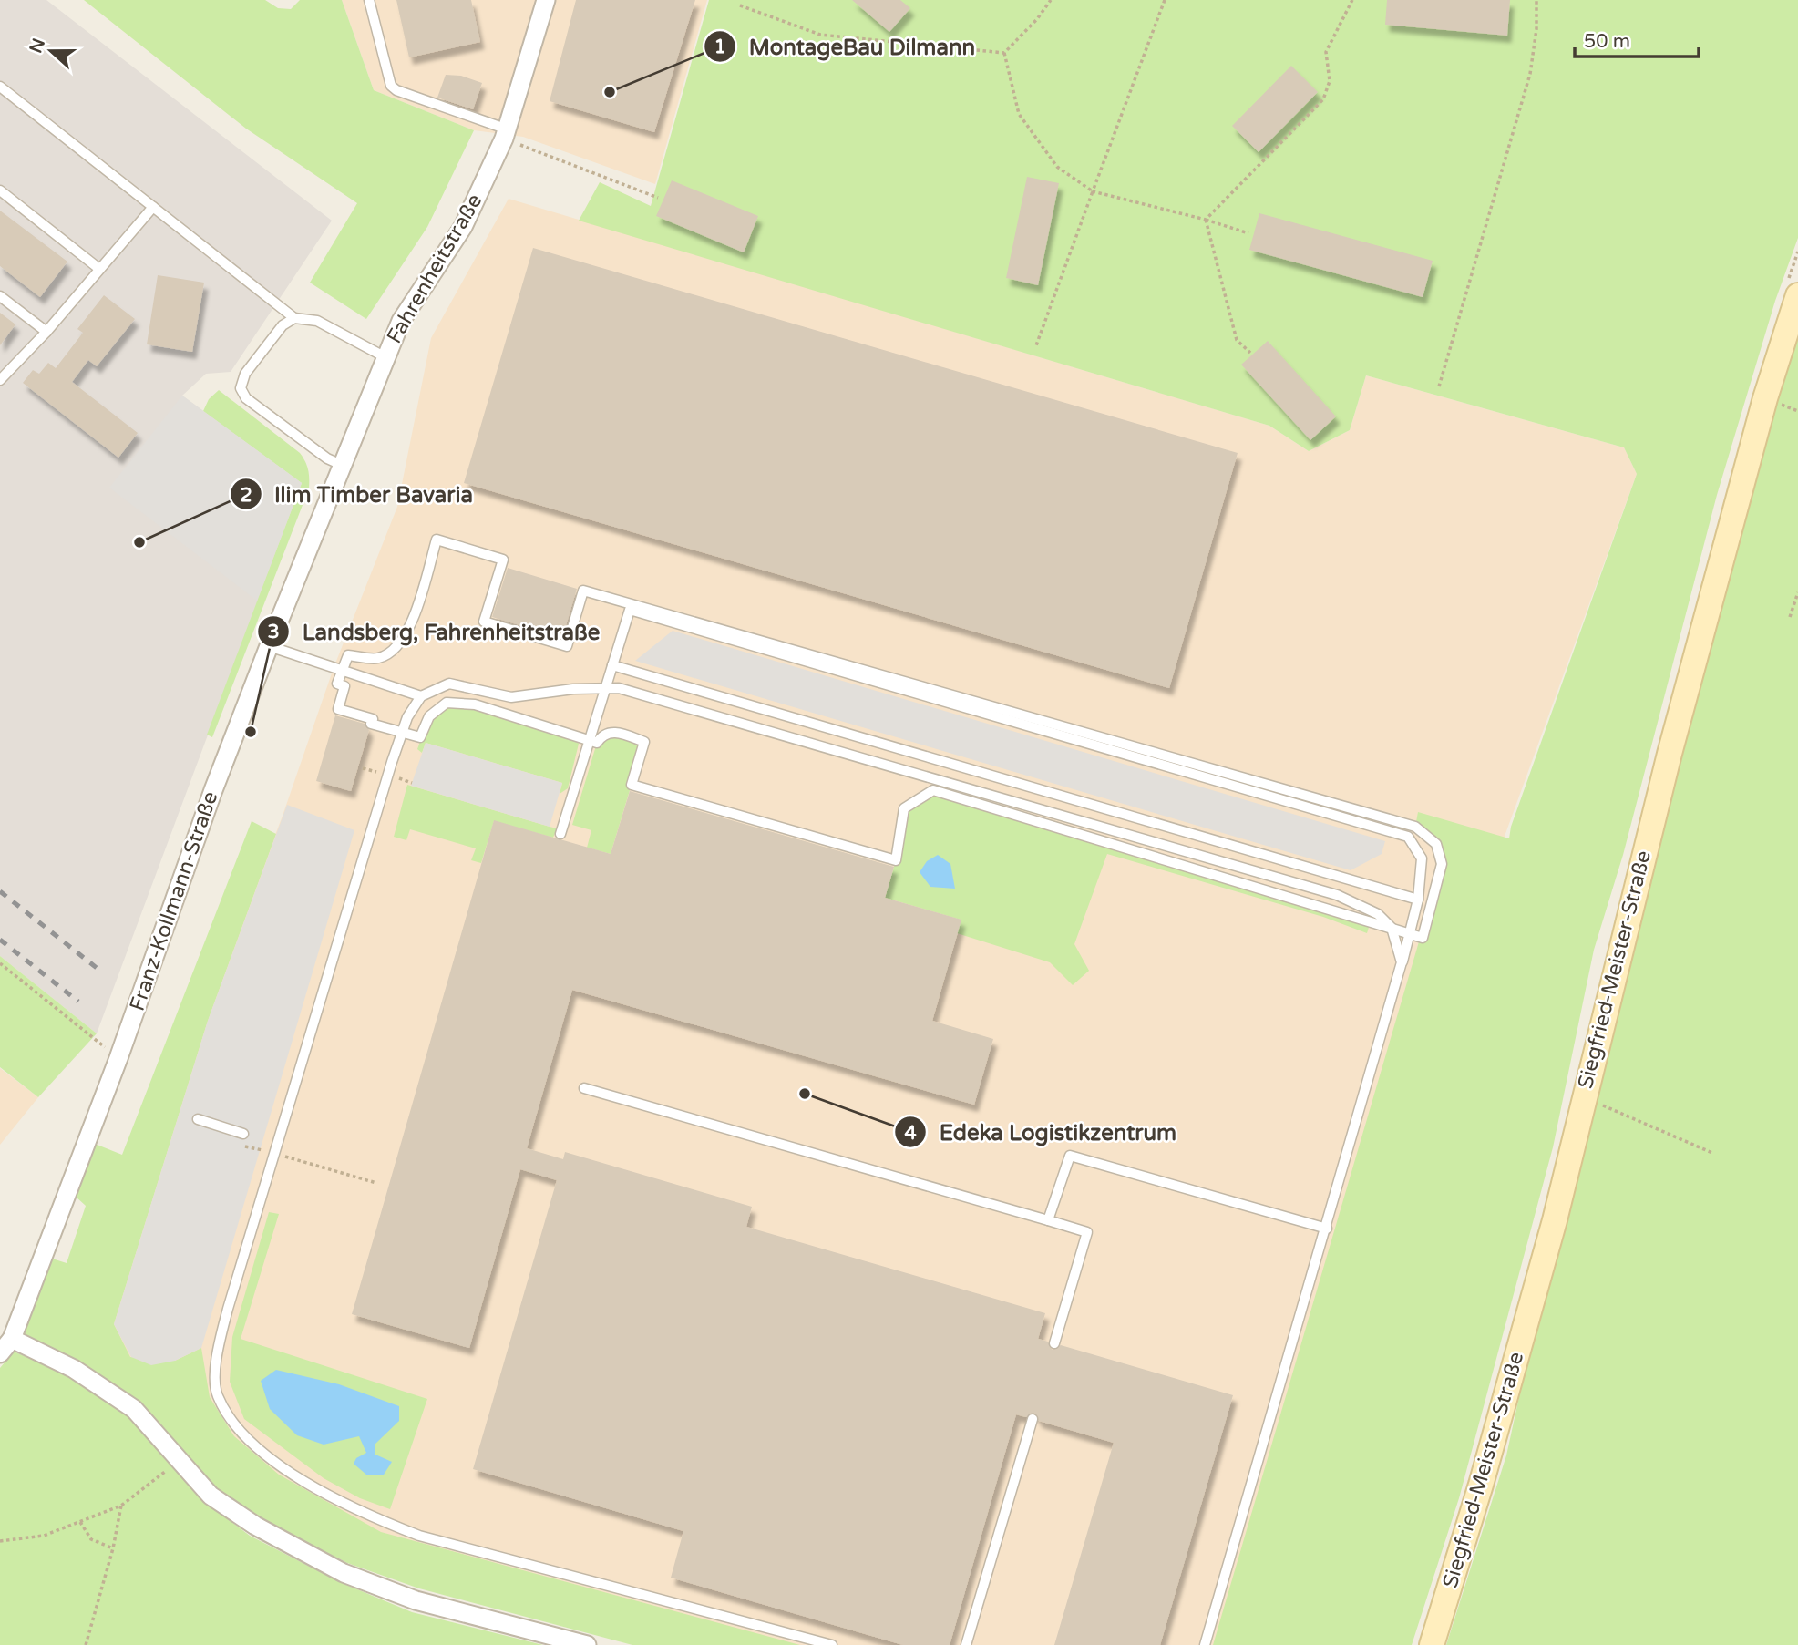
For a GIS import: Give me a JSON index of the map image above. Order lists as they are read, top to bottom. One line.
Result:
{"streets":{"street":["Fahrenheitstraße","Franz-Kollmann-Straße","Siegfried-Meister-Straße"]},"crossings":[["Fahrenheitstraße","Franz-Kollmann-Straße"]],"places":["MontageBau Dilmann","Ilim Timber Bavaria","Landsberg, Fahrenheitstraße","Edeka Logistikzentrum"],"scale_bar":"50 m","north":"left"}
